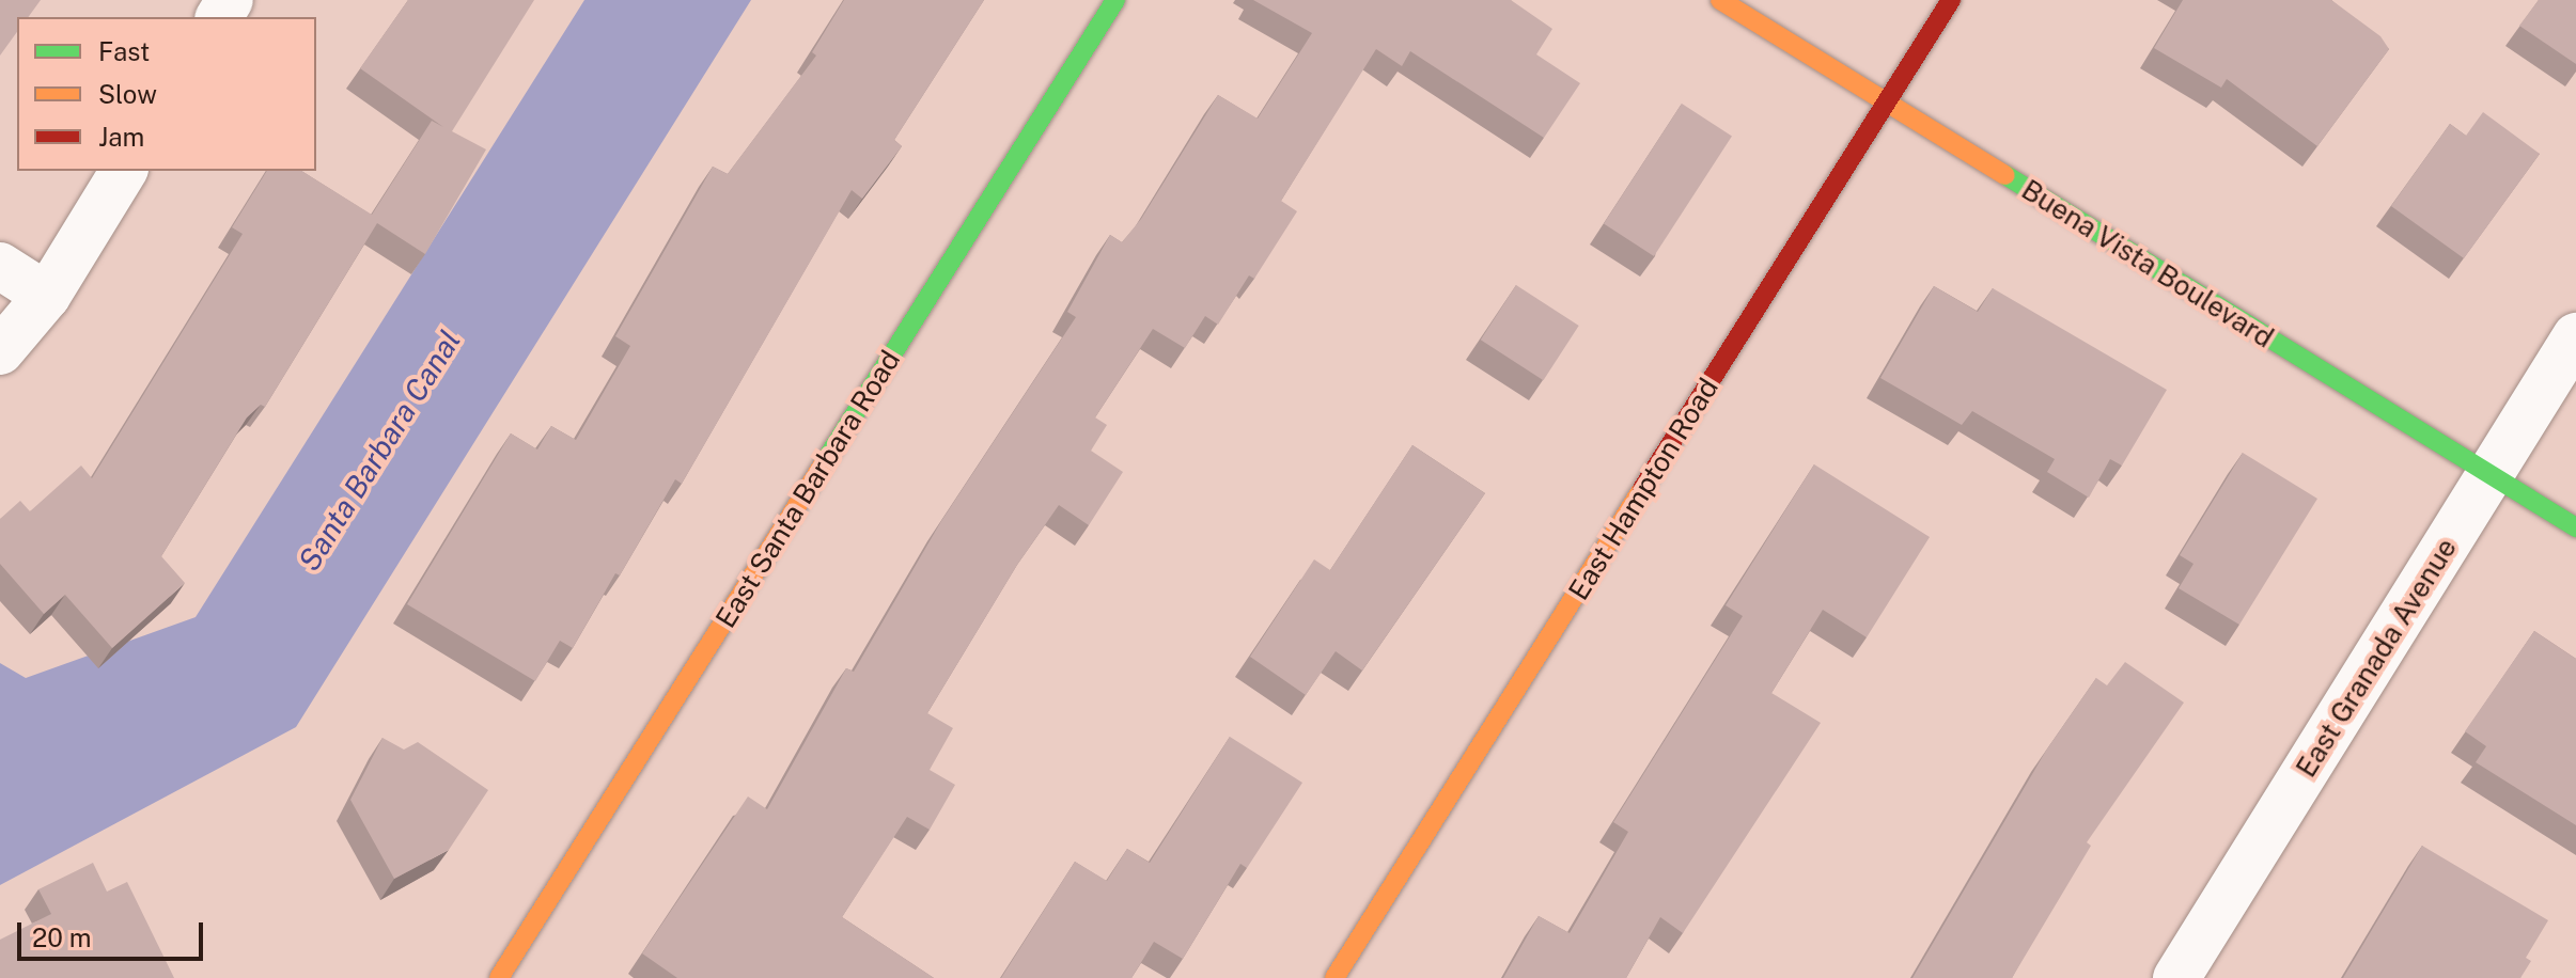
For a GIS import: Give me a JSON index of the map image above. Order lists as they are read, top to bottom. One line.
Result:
{"streets":{"street":["Buena Vista Boulevard","East Santa Barbara Road","East Hampton Road","East Granada Avenue"]},"crossings":[["Buena Vista Boulevard","East Hampton Road"],["Buena Vista Boulevard","East Granada Avenue"]],"water":["Santa Barbara Canal"],"legend":["Fast","Slow","Jam"],"scale_bar":"20 m"}
